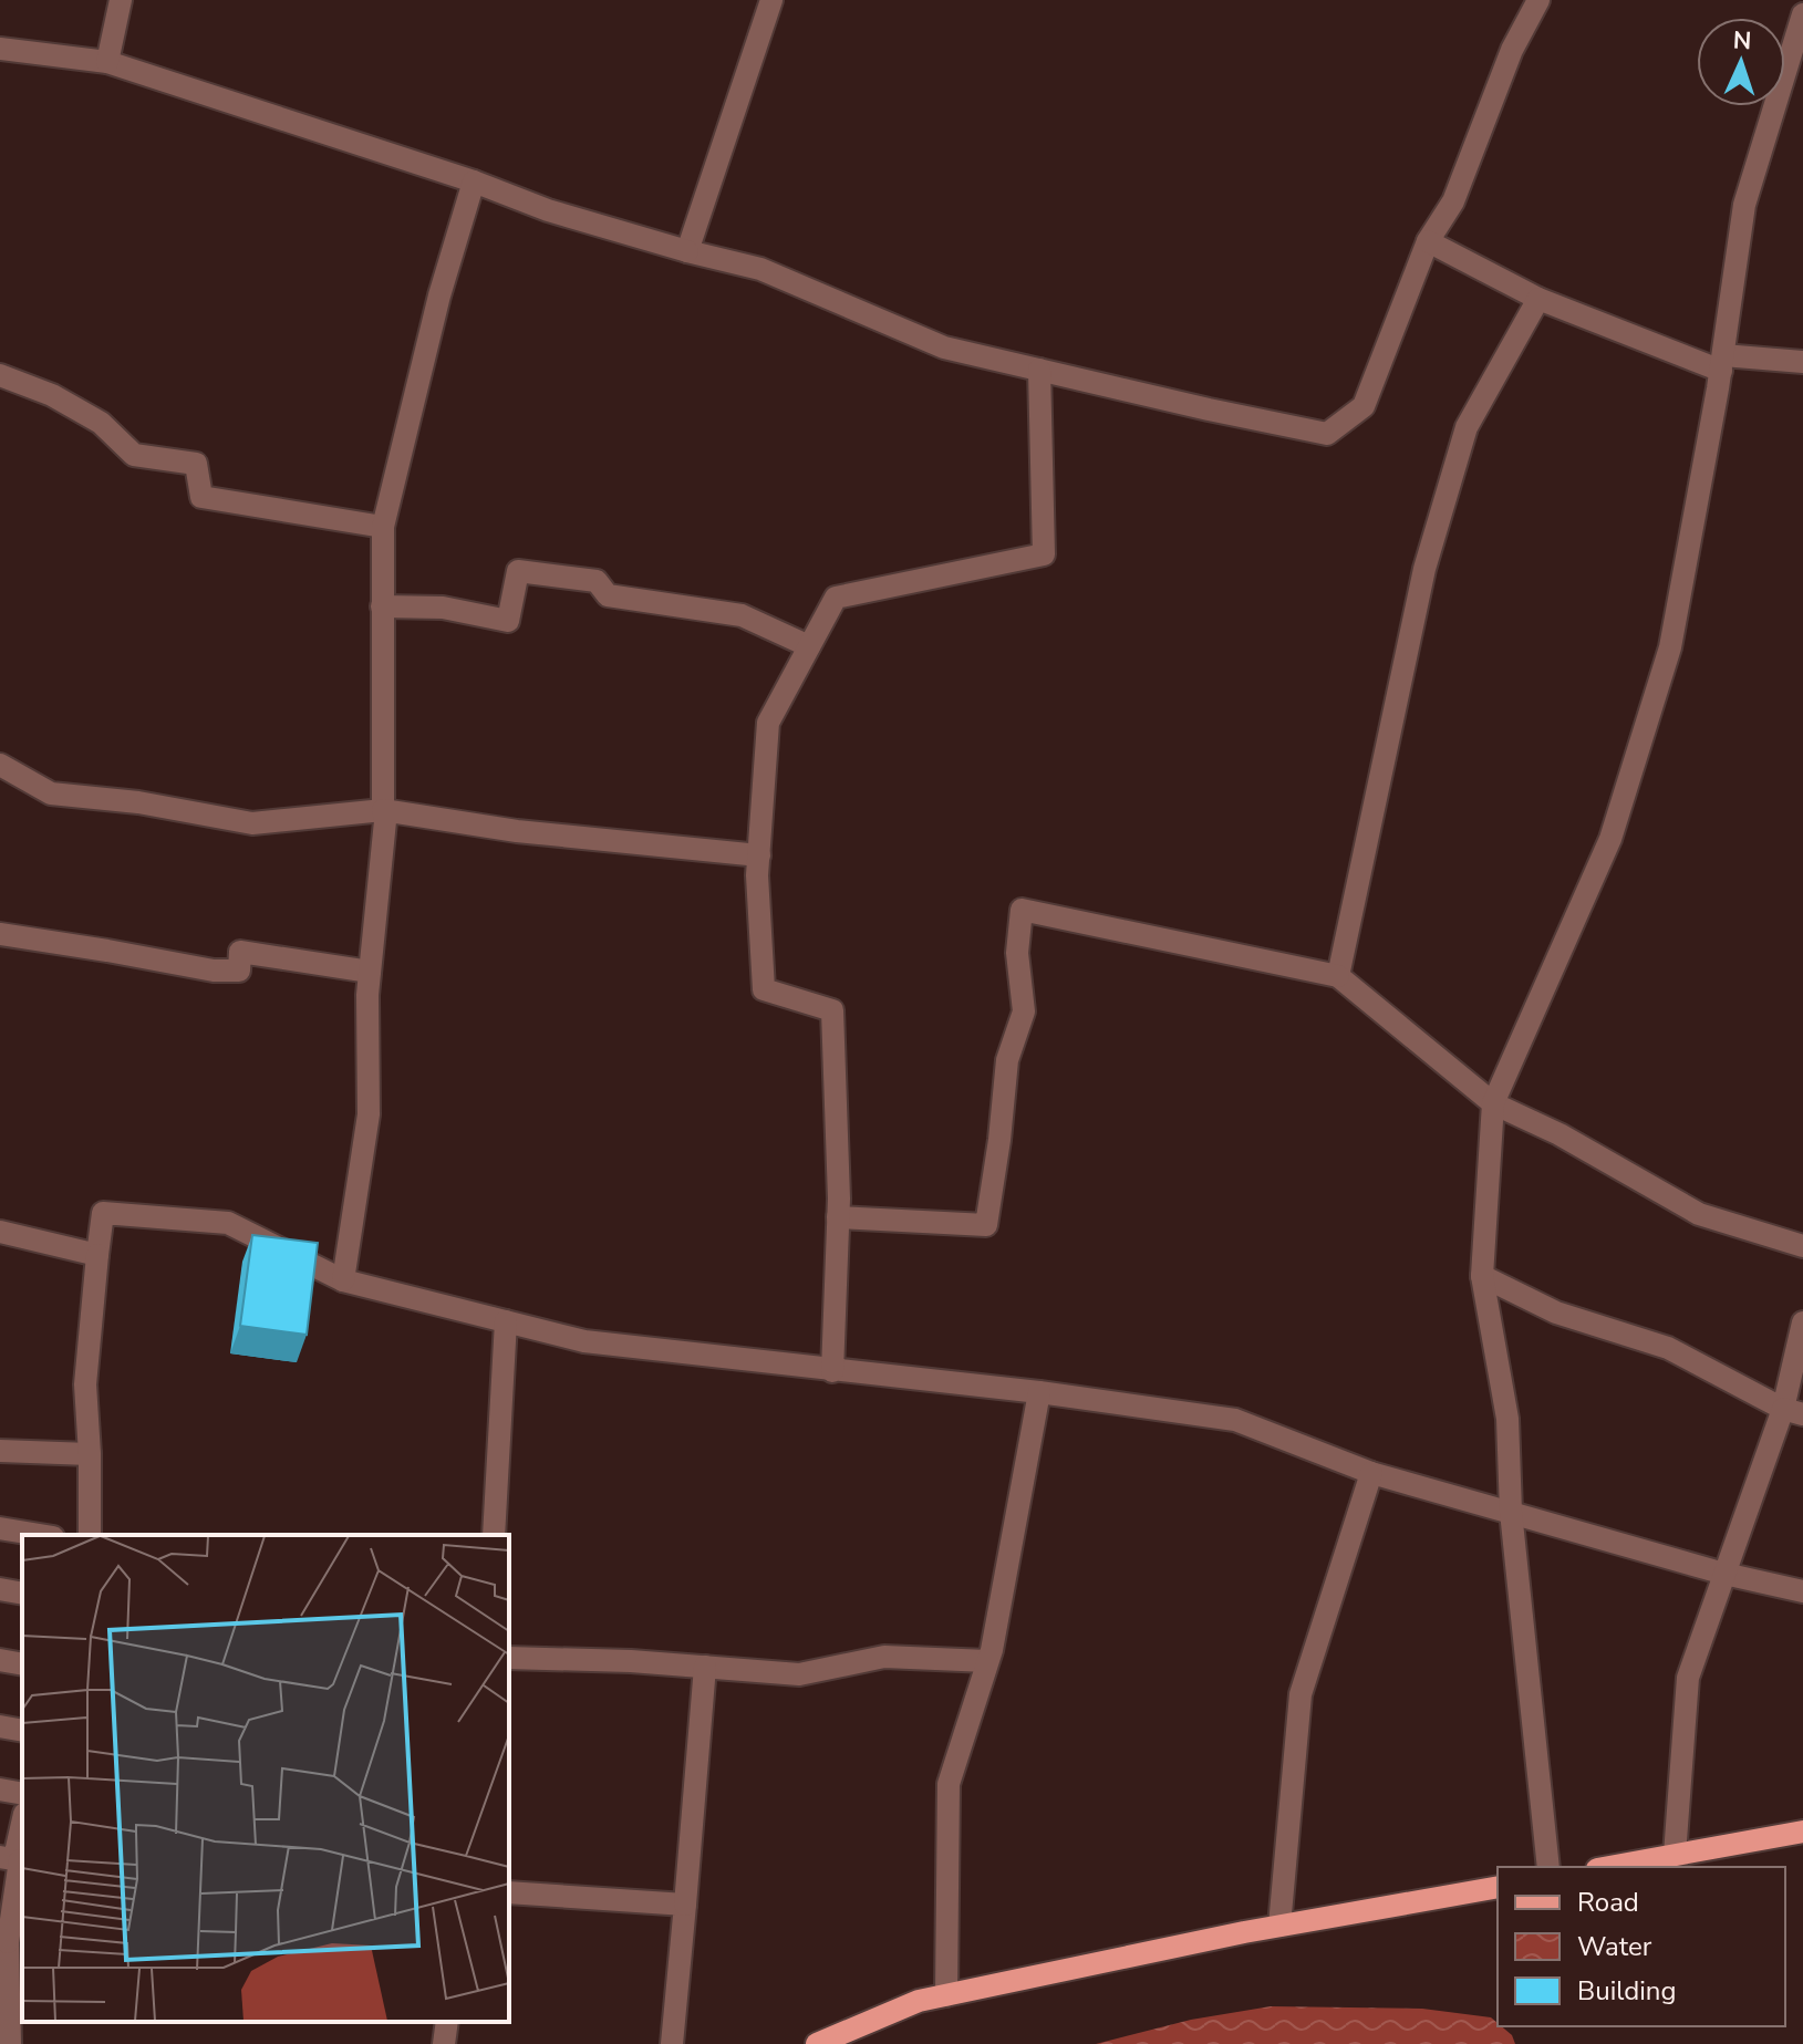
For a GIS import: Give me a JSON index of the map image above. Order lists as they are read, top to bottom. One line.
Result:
{"legend":["Road","Water","Building"],"north":"top"}
